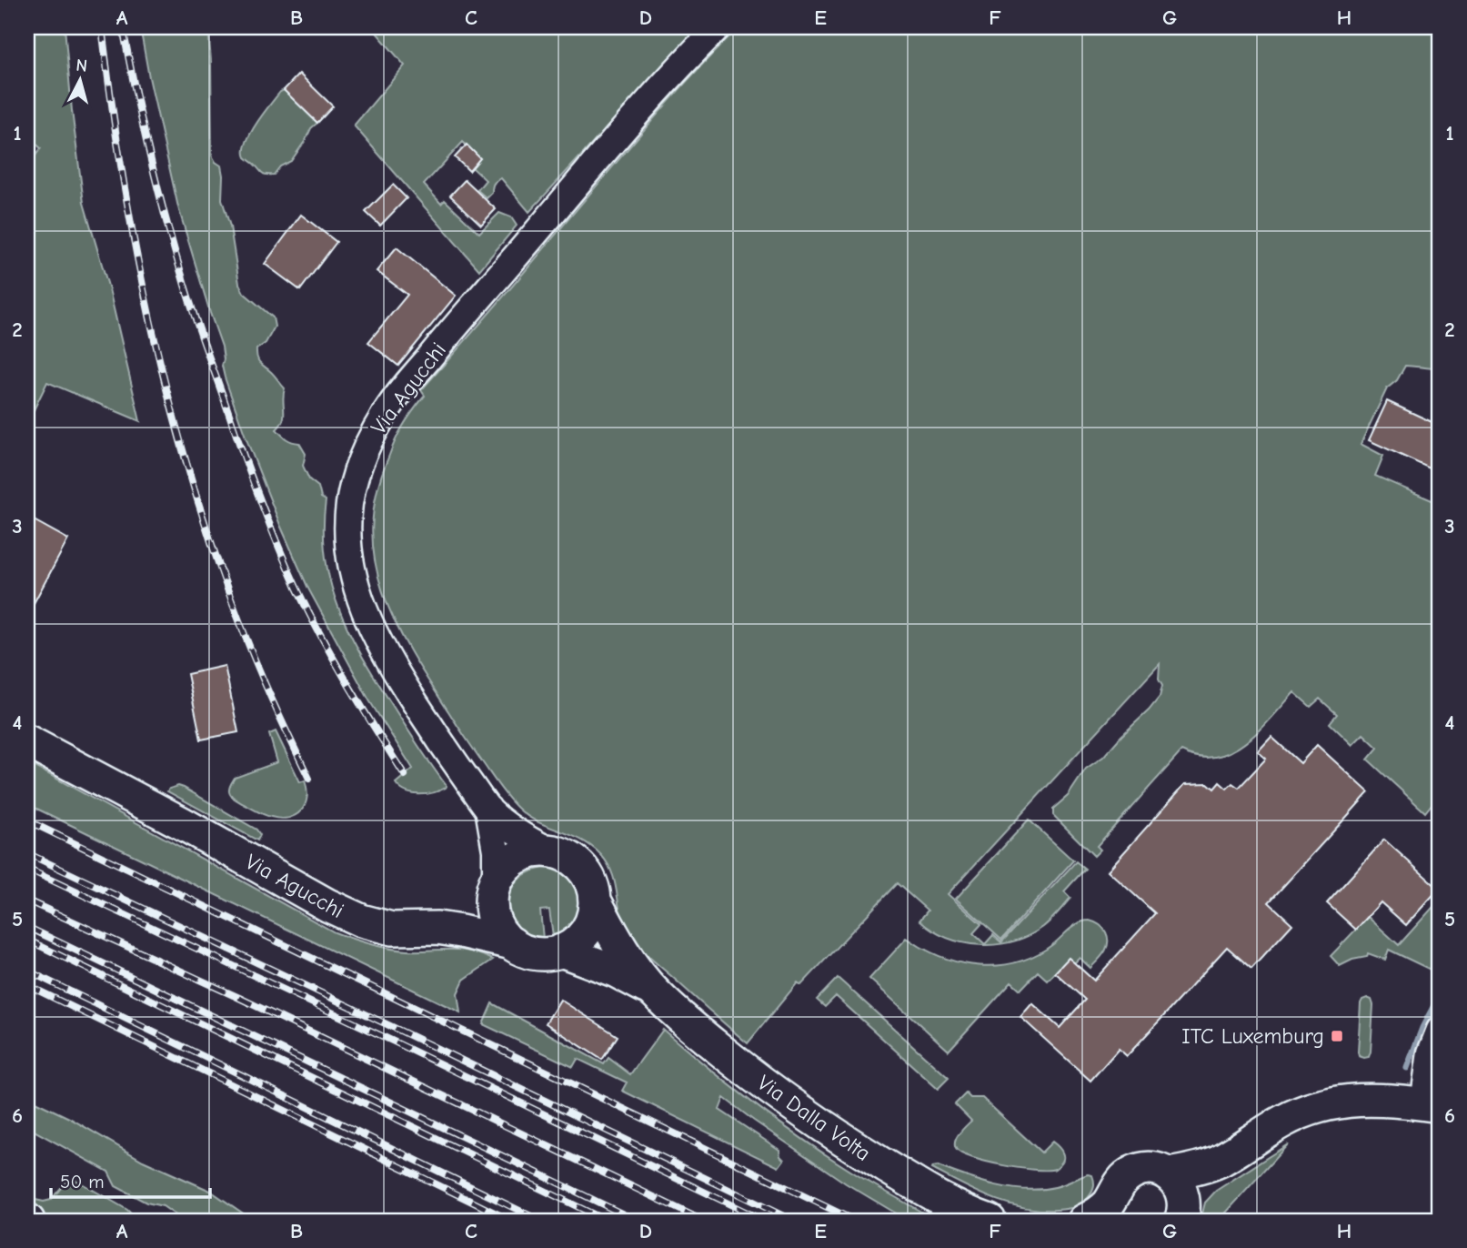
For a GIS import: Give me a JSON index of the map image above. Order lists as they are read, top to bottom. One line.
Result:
{"streets":{"street":["Via Agucchi","Via Dalla Volta"]},"crossings":[["Via Agucchi","Via Dalla Volta"]],"places":{"transit":["ITC Luxemburg"]},"scale_bar":"50 m","north":"top","grid":{"columns":["A","B","C","D","E","F","G","H"],"rows":["1","2","3","4","5","6"]}}
